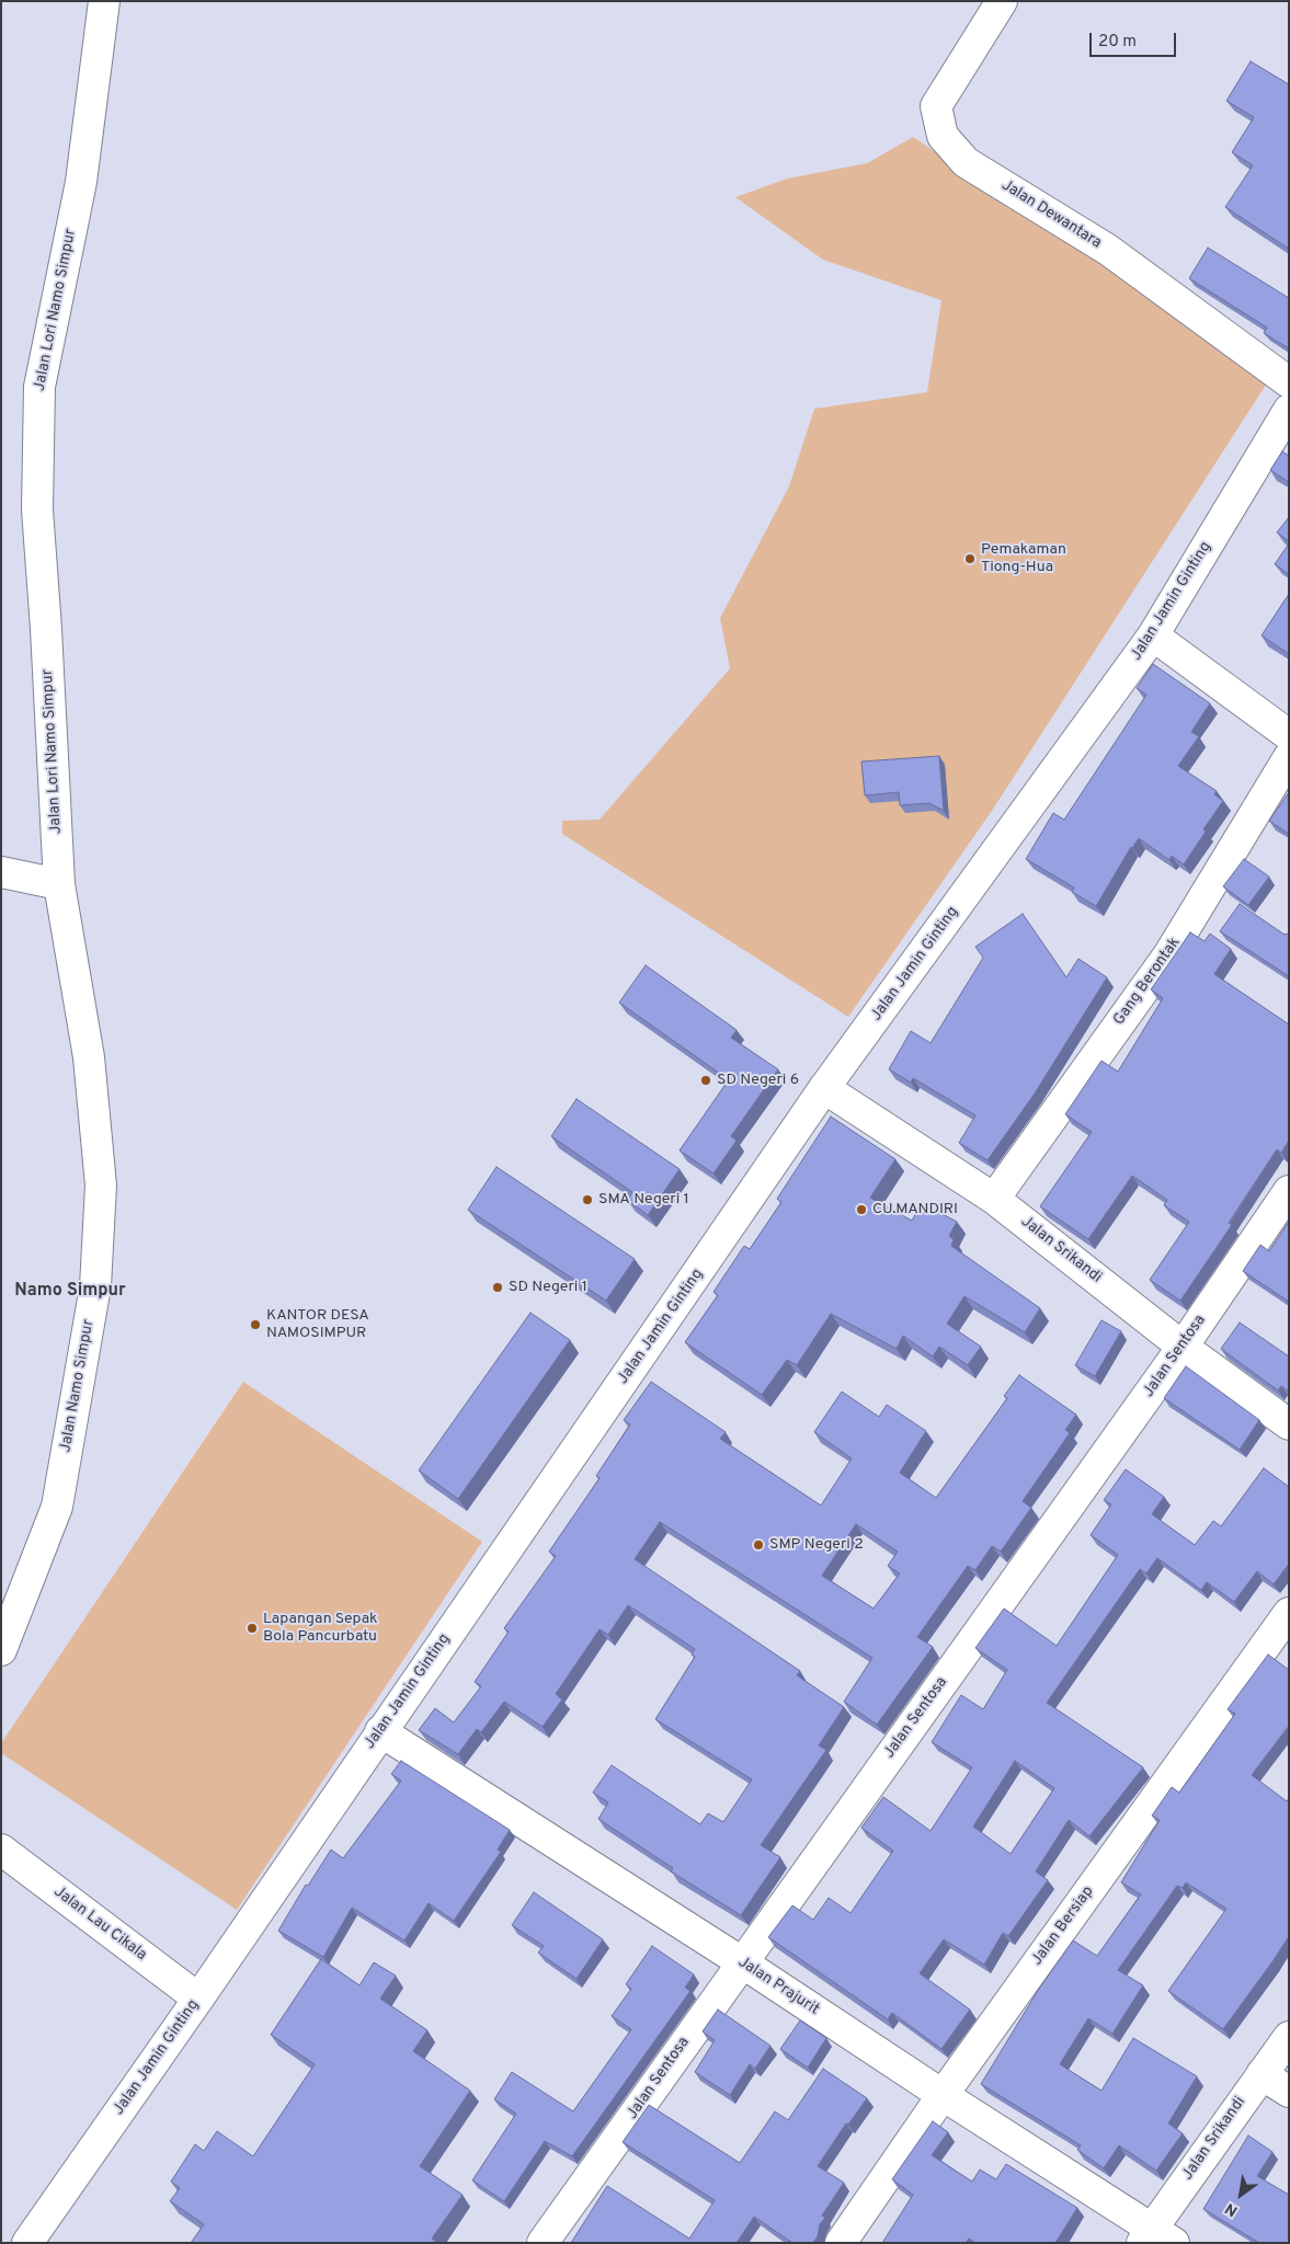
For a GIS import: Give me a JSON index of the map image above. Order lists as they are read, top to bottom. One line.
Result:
{"streets":{"main road":["Jalan Dewantara","Jalan Lori Namo Simpur","Jalan Jamin Ginting","Gang Berontak","Jalan Srikandi","Jalan Sentosa","Jalan Namo Simpur","Jalan Lau Cikala","Jalan Bersiap","Jalan Prajurit"]},"crossings":[["Jalan Lori Namo Simpur","Jalan Namo Simpur"],["Jalan Jamin Ginting","Jalan Srikandi"],["Jalan Jamin Ginting","Jalan Lau Cikala"],["Jalan Jamin Ginting","Jalan Prajurit"],["Gang Berontak","Jalan Srikandi"],["Jalan Srikandi","Jalan Sentosa"],["Jalan Srikandi","Jalan Prajurit"],["Jalan Sentosa","Jalan Prajurit"],["Jalan Bersiap","Jalan Prajurit"]],"districts":["Namo Simpur"],"places":["Pemakaman Tiong-Hua","SD Negeri 6","SMA Negeri 1","CU.MANDIRI","SD Negeri 1","KANTOR DESA NAMOSIMPUR","SMP Negeri 2","Lapangan Sepak Bola Pancurbatu"],"scale_bar":"20 m","north":"bottom left"}
